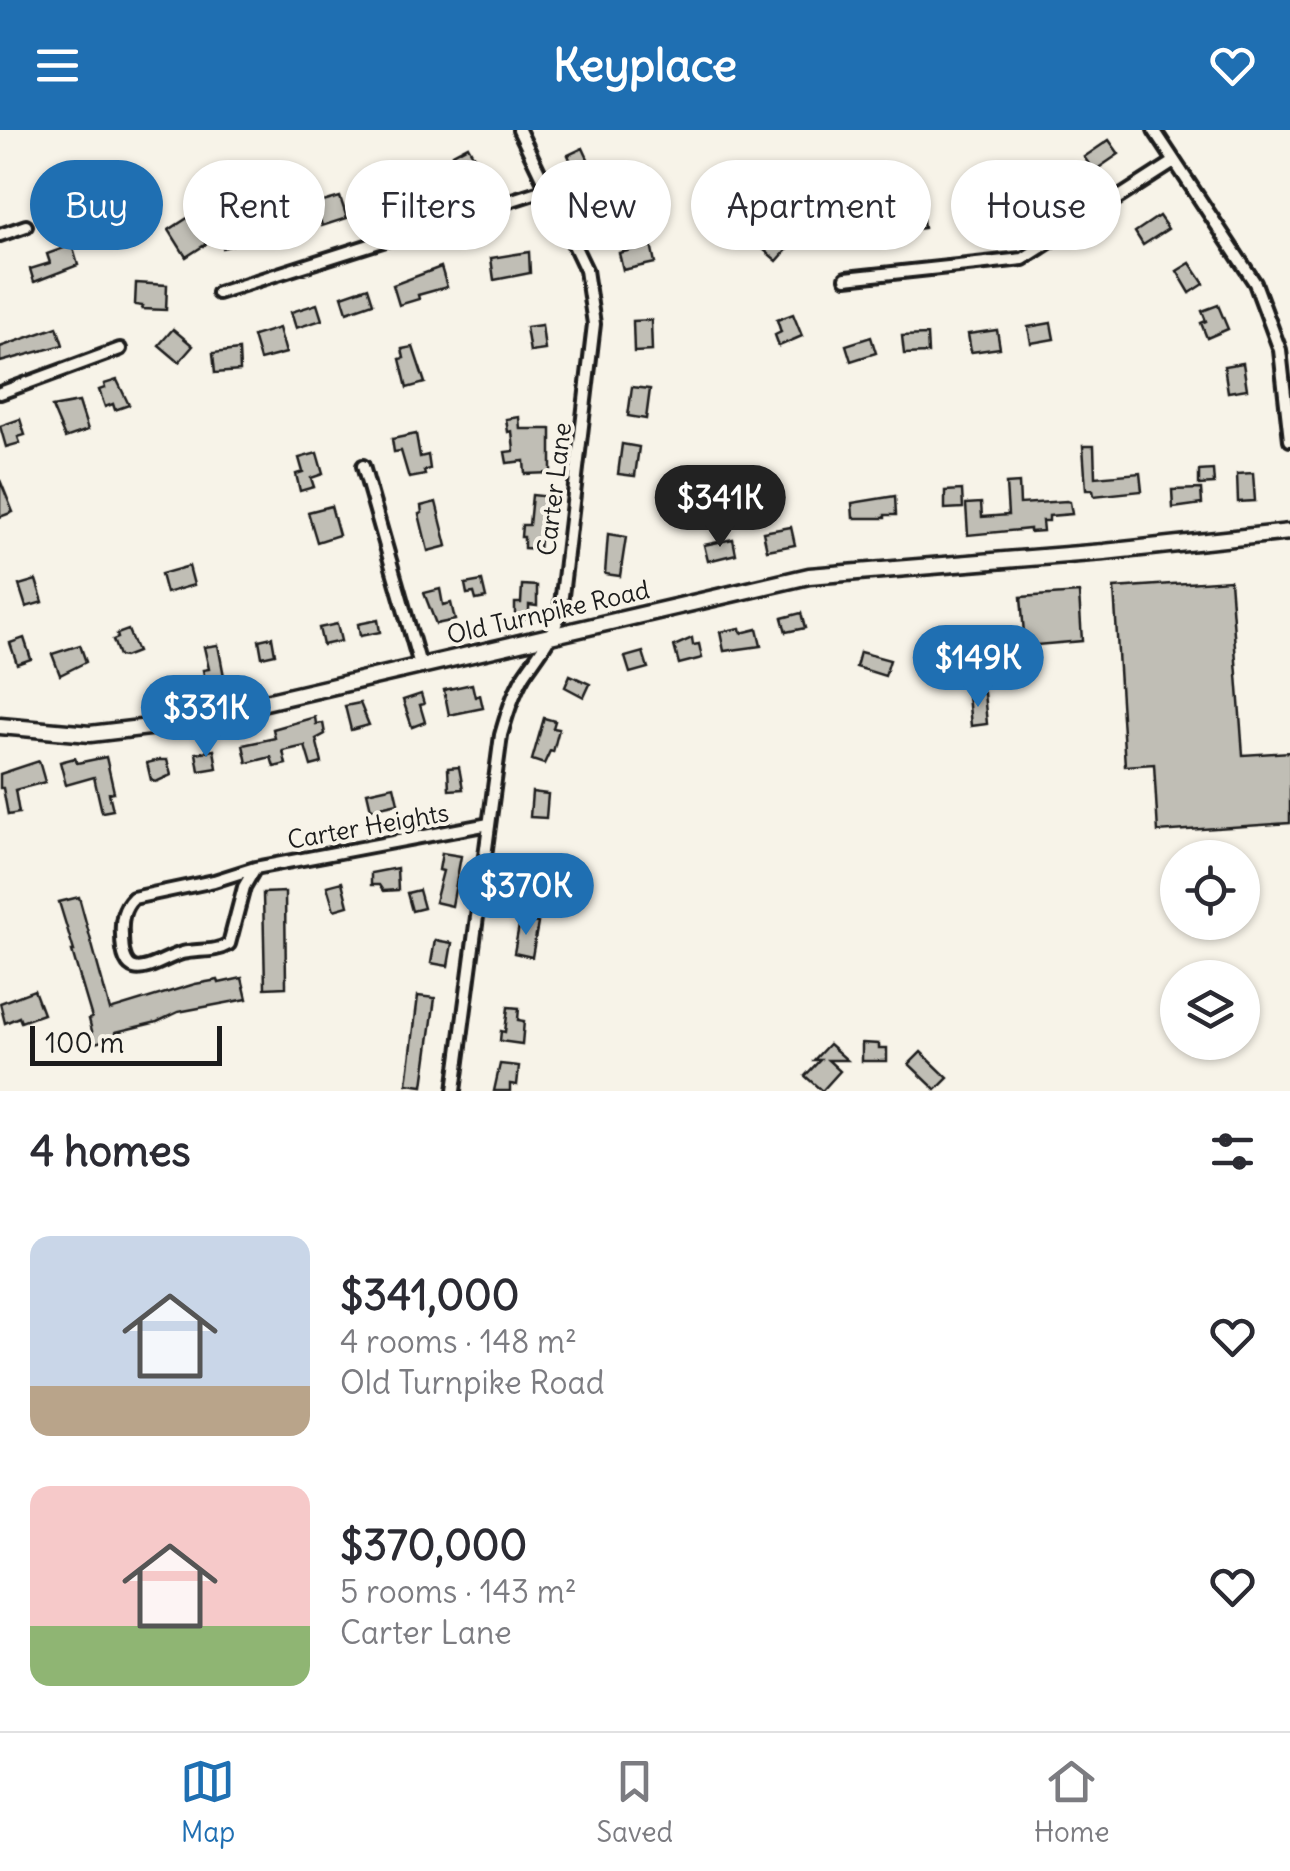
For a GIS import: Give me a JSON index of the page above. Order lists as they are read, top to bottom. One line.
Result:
{"streets":{"main road":["Old Turnpike Road"],"street":["Carter Lane","Carter Heights"]},"crossings":[["Carter Lane","Old Turnpike Road"],["Carter Lane","Carter Heights"]],"scale_bar":"100 m","page":{"header":"Keyplace","chip":["Buy","Rent","Filters","New","Apartment","House"],"price":["$341K","$149K","$331K","$370K"],"scale":"100 m","heading":"4 homes","list":[{"name":"$341,000","note":"4 rooms · 148 m² · Old Turnpike Road"},{"name":"$370,000","note":"5 rooms · 143 m² · Carter Lane"}],"tabs":["Map","Saved","Home"]}}
